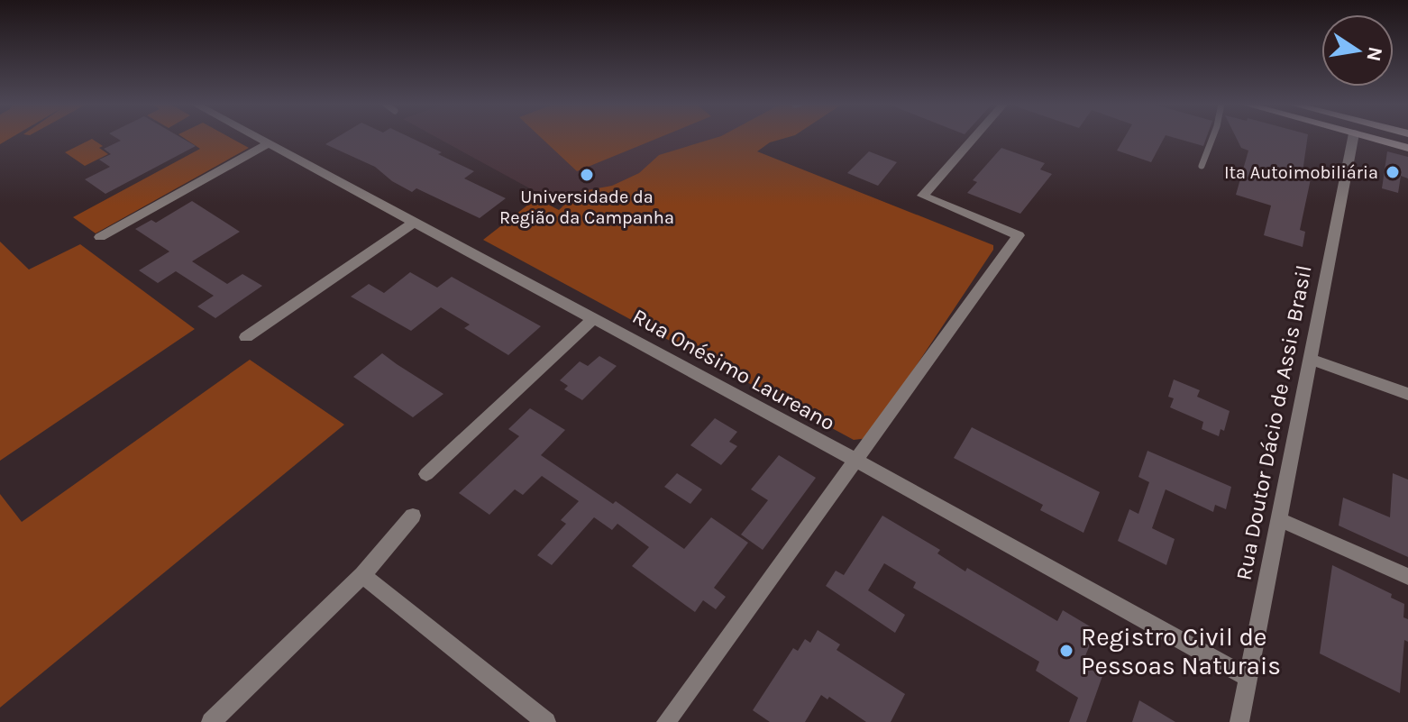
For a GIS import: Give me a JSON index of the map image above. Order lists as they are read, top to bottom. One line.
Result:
{"streets":{"street":["Rua Onésimo Laureano","Rua Doutor Dácio de Assis Brasil"]},"crossings":[["Rua Onésimo Laureano","Rua Doutor Dácio de Assis Brasil"]],"places":["Ita Autoimobiliária","Universidade da Região da Campanha","Registro Civil de Pessoas Naturais"],"north":"right"}
